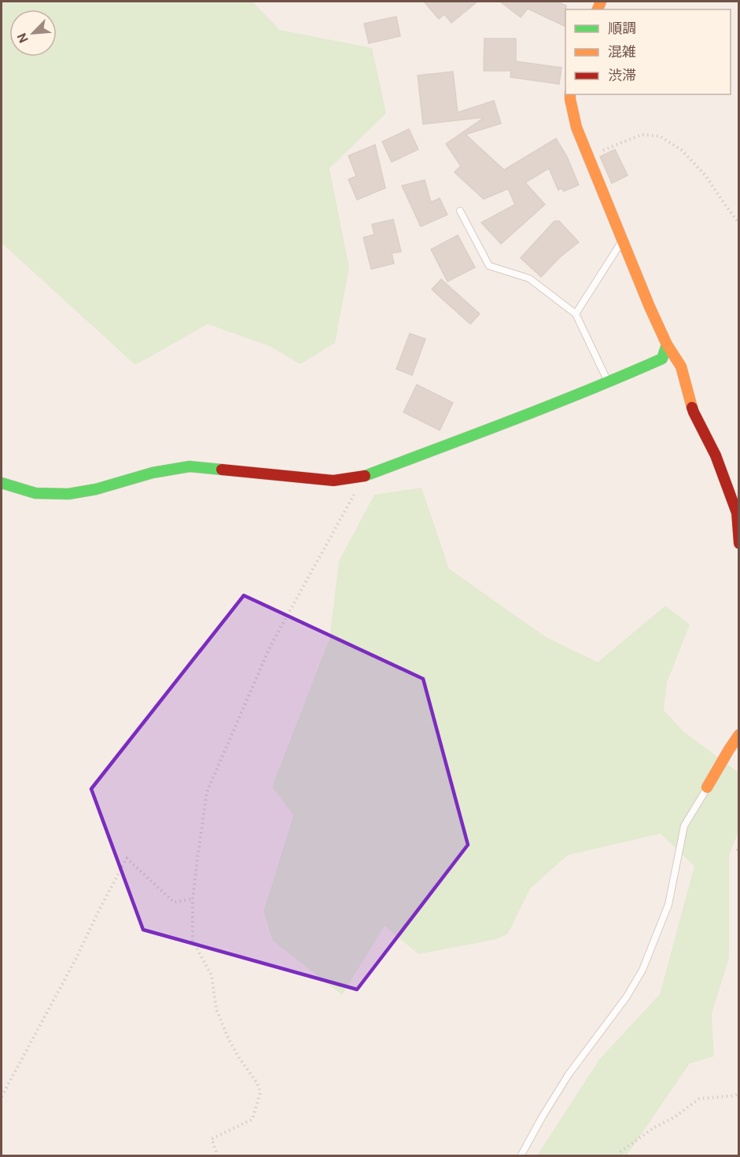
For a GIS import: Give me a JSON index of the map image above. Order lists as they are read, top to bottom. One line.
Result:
{"legend":["順調","混雑","渋滞"],"north":"bottom left"}
